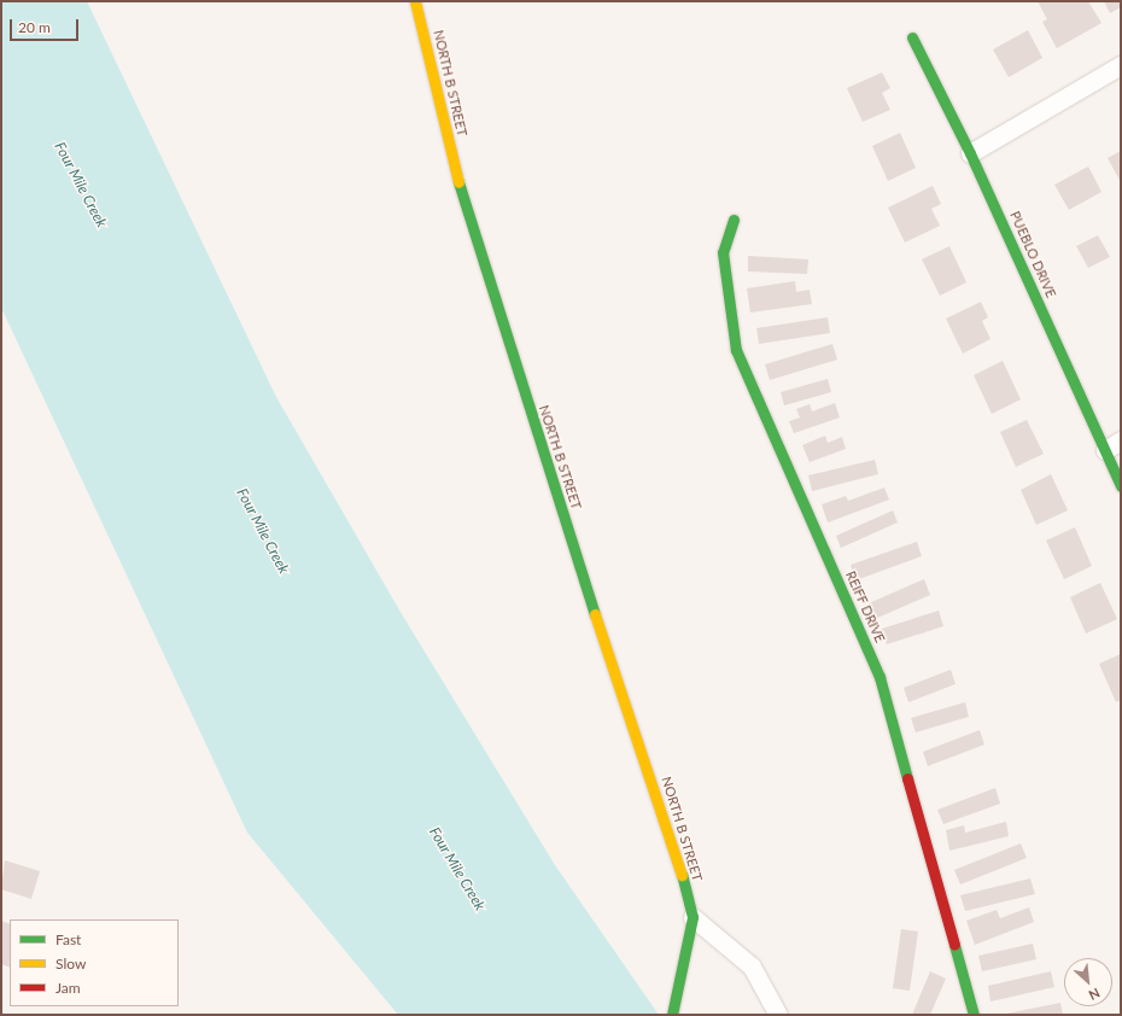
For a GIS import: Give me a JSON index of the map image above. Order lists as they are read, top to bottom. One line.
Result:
{"streets":{"street":["NORTH B STREET","PUEBLO DRIVE","REIFF DRIVE"]},"water":["Four Mile Creek"],"legend":["Fast","Slow","Jam"],"scale_bar":"20 m","north":"bottom right"}
